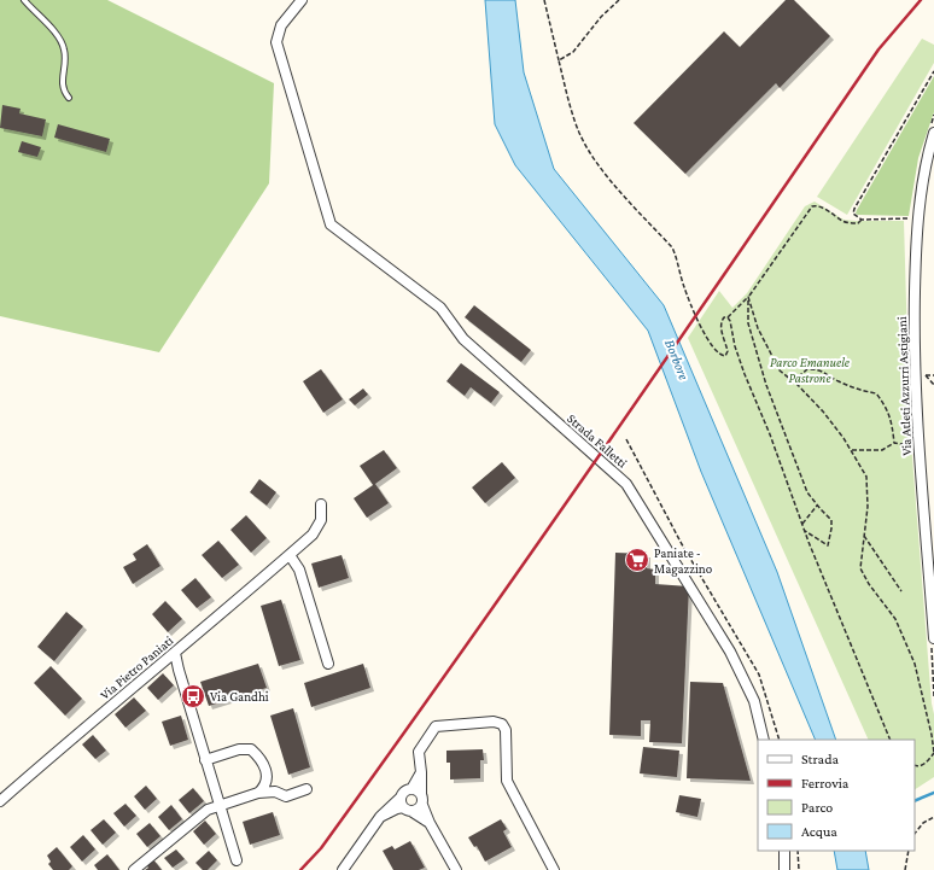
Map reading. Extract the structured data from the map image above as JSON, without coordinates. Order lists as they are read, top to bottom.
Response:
{
  "streets": {
    "street": ["Via Atleti Azzurri Astigiani", "Strada Falletti", "Via Pietro Paniati"]
  },
  "water": ["Borbore"],
  "parks": ["Parco Emanuele Pastrone"],
  "places": {
    "supermarket": ["Paniate - Magazzino"],
    "bus stop": ["Via Gandhi"]
  },
  "legend": [
    "Strada",
    "Ferrovia",
    "Parco",
    "Acqua"
  ]
}
